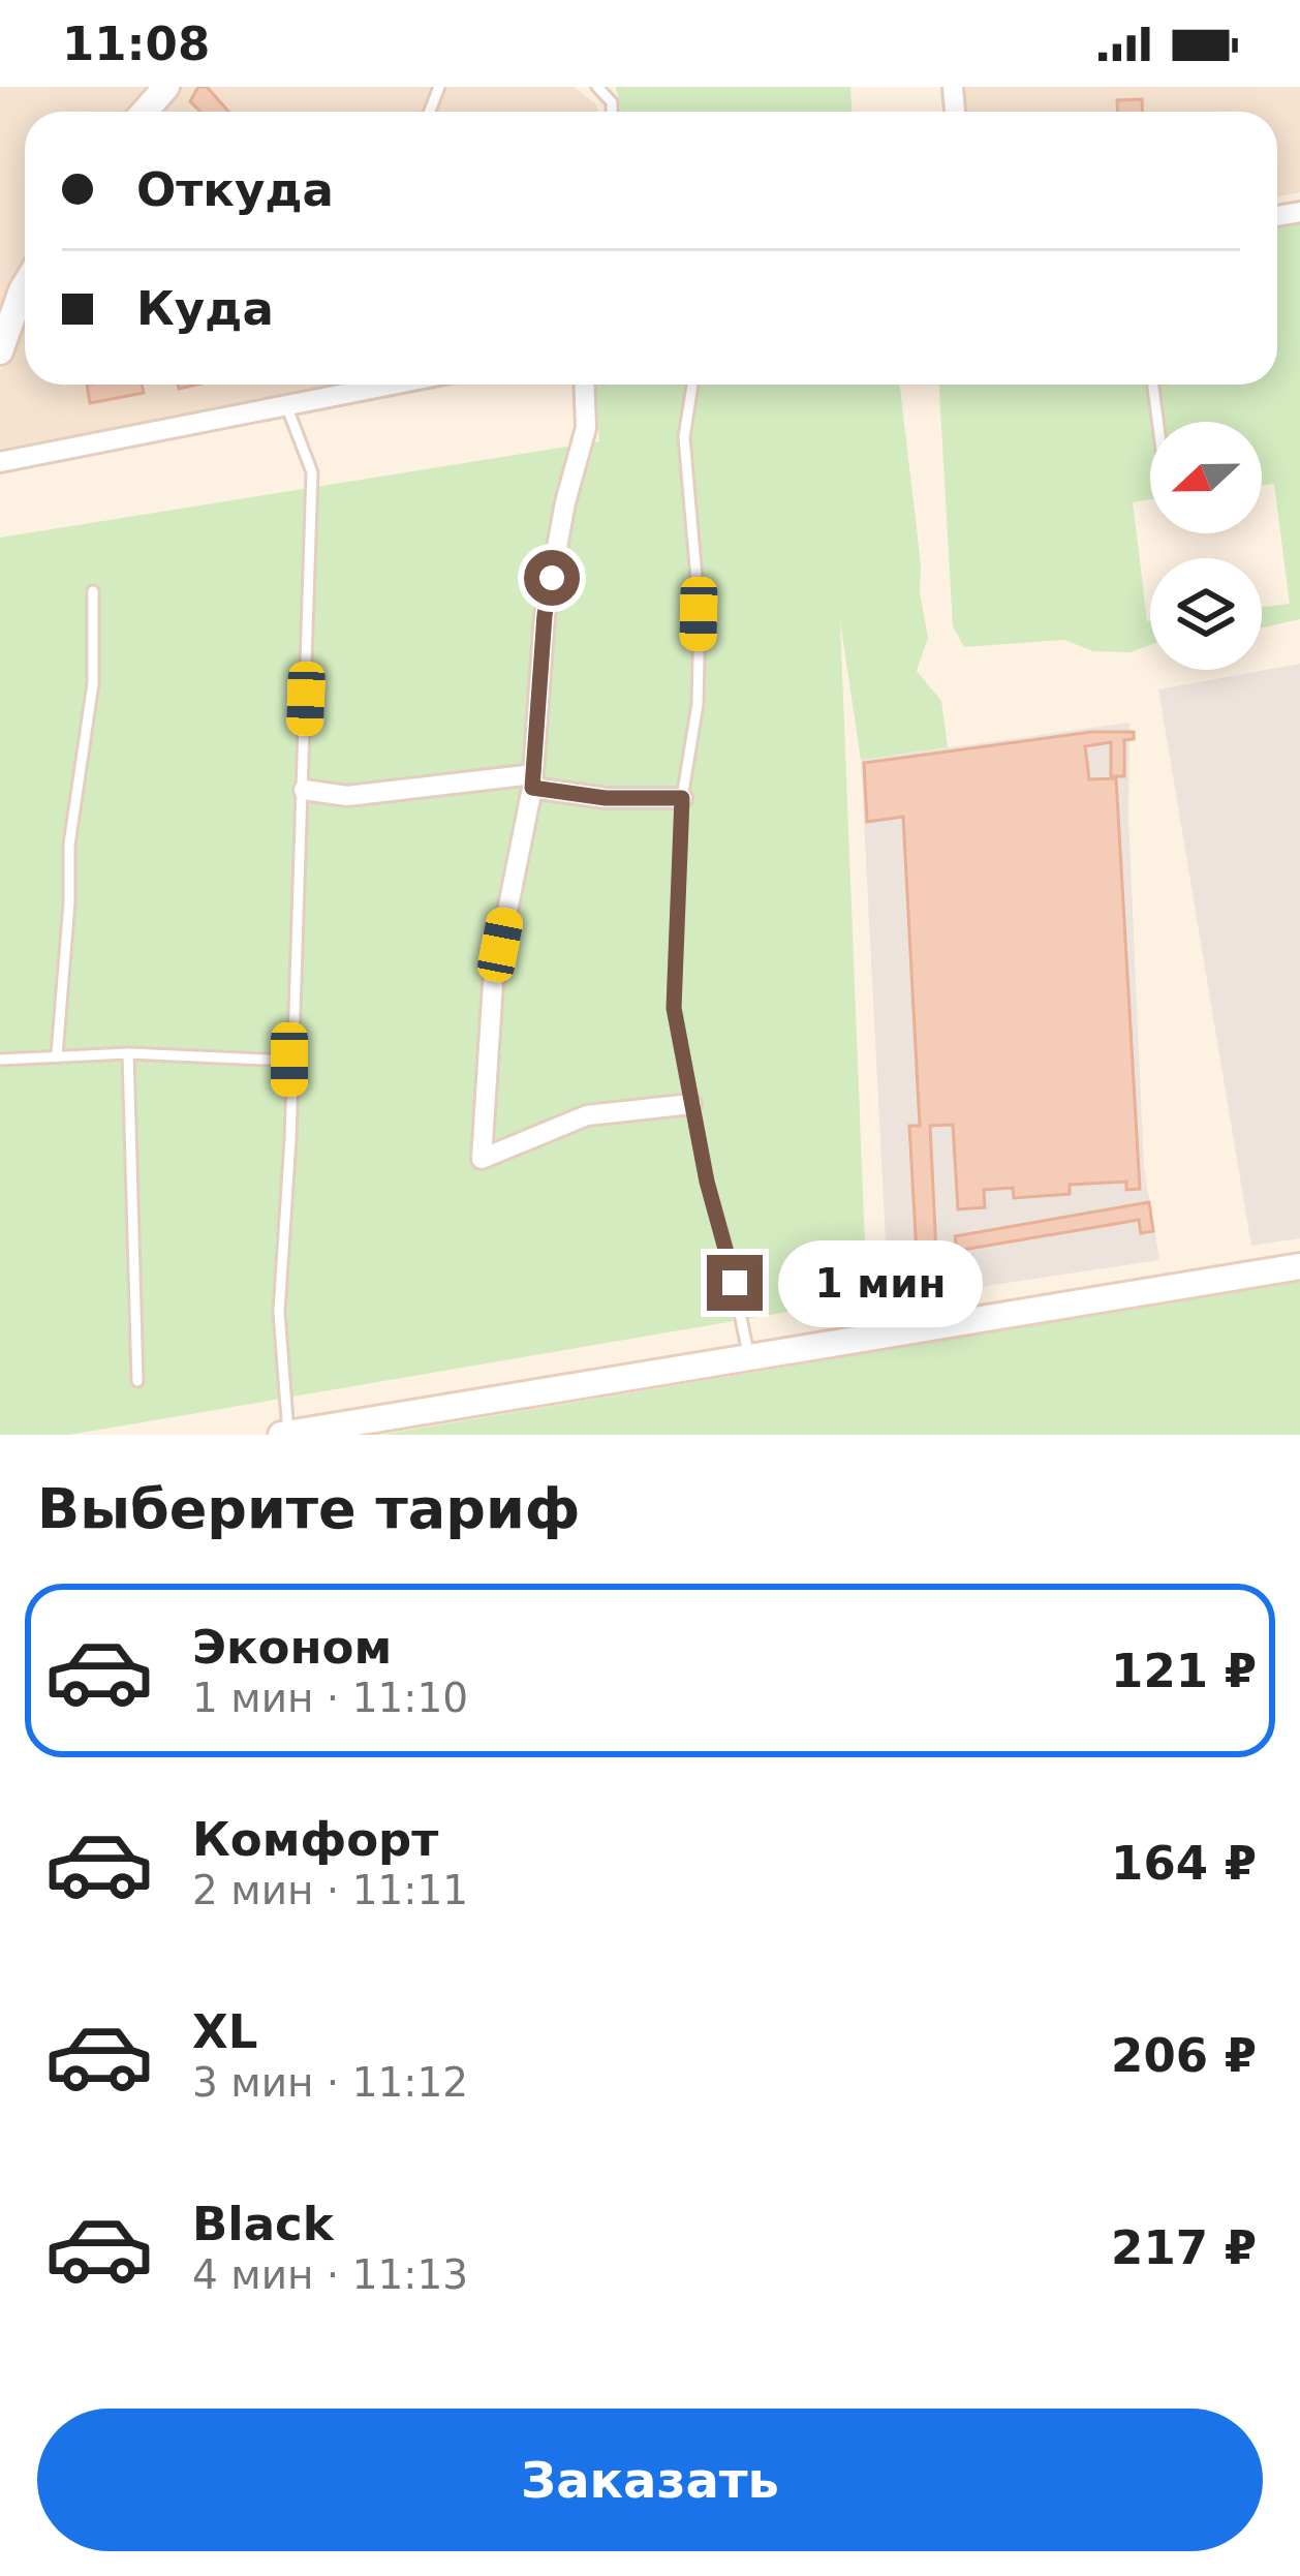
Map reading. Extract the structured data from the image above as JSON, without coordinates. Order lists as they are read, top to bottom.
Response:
{
  "north": "left",
  "page": {
    "status": "11:08",
    "banner": ["Откуда", "Куда"],
    "bubble": "1 мин",
    "heading": "Выберите тариф",
    "list": [
      {
        "name": "Эконом",
        "note": "1 мин · 11:10",
        "value": "121 ₽"
      },
      {
        "name": "Комфорт",
        "note": "2 мин · 11:11",
        "value": "164 ₽"
      },
      {
        "name": "XL",
        "note": "3 мин · 11:12",
        "value": "206 ₽"
      },
      {
        "name": "Black",
        "note": "4 мин · 11:13",
        "value": "217 ₽"
      }
    ],
    "buttons": "Заказать"
  }
}
